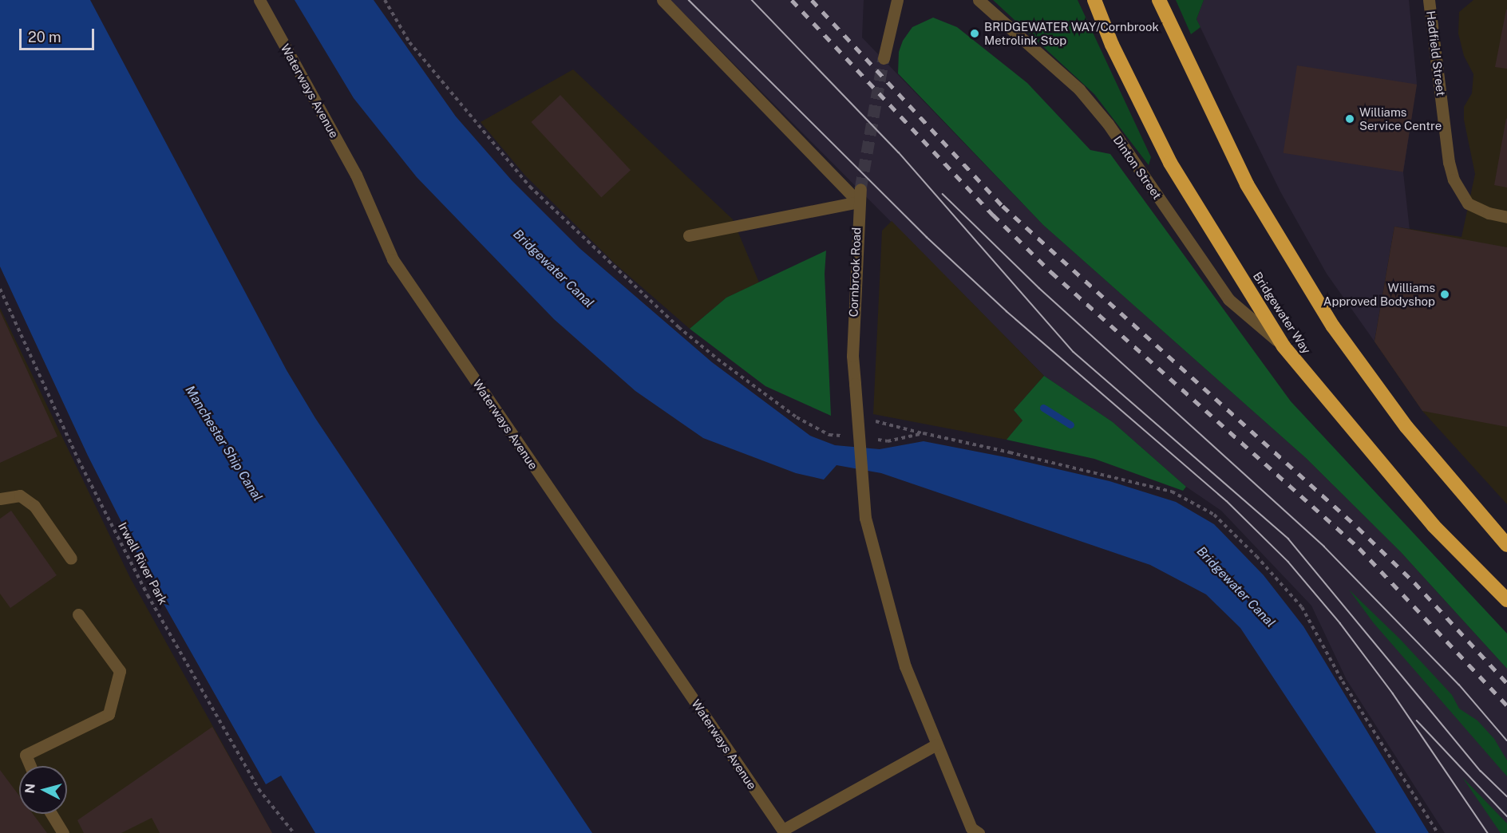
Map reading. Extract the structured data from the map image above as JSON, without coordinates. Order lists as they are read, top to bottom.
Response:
{
  "streets": {
    "highway": ["Bridgewater Way"],
    "street": [
      "Hadfield Street",
      "Waterways Avenue",
      "Dinton Street",
      "Cornbrook Road"
    ],
    "path": ["Irwell River Park"]
  },
  "crossings": [
    ["Waterways Avenue", "Cornbrook Road"],
    ["Dinton Street", "Bridgewater Way"]
  ],
  "water": ["Bridgewater Canal", "Manchester Ship Canal"],
  "places": ["BRIDGEWATER WAY/Cornbrook Metrolink Stop", "Williams Service Centre", "Williams Approved Bodyshop"],
  "scale_bar": "20 m",
  "north": "left"
}
